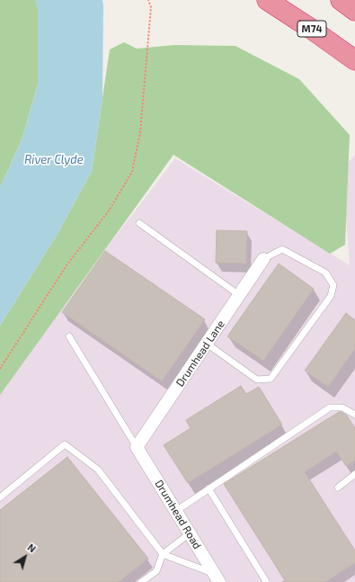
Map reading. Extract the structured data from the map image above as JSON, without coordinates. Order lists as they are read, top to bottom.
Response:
{
  "streets": {
    "highway": ["M74"],
    "street": ["Drumhead Lane", "Drumhead Road"]
  },
  "crossings": [
    ["Drumhead Lane", "Drumhead Road"]
  ],
  "water": ["River Clyde"],
  "north": "top right"
}
